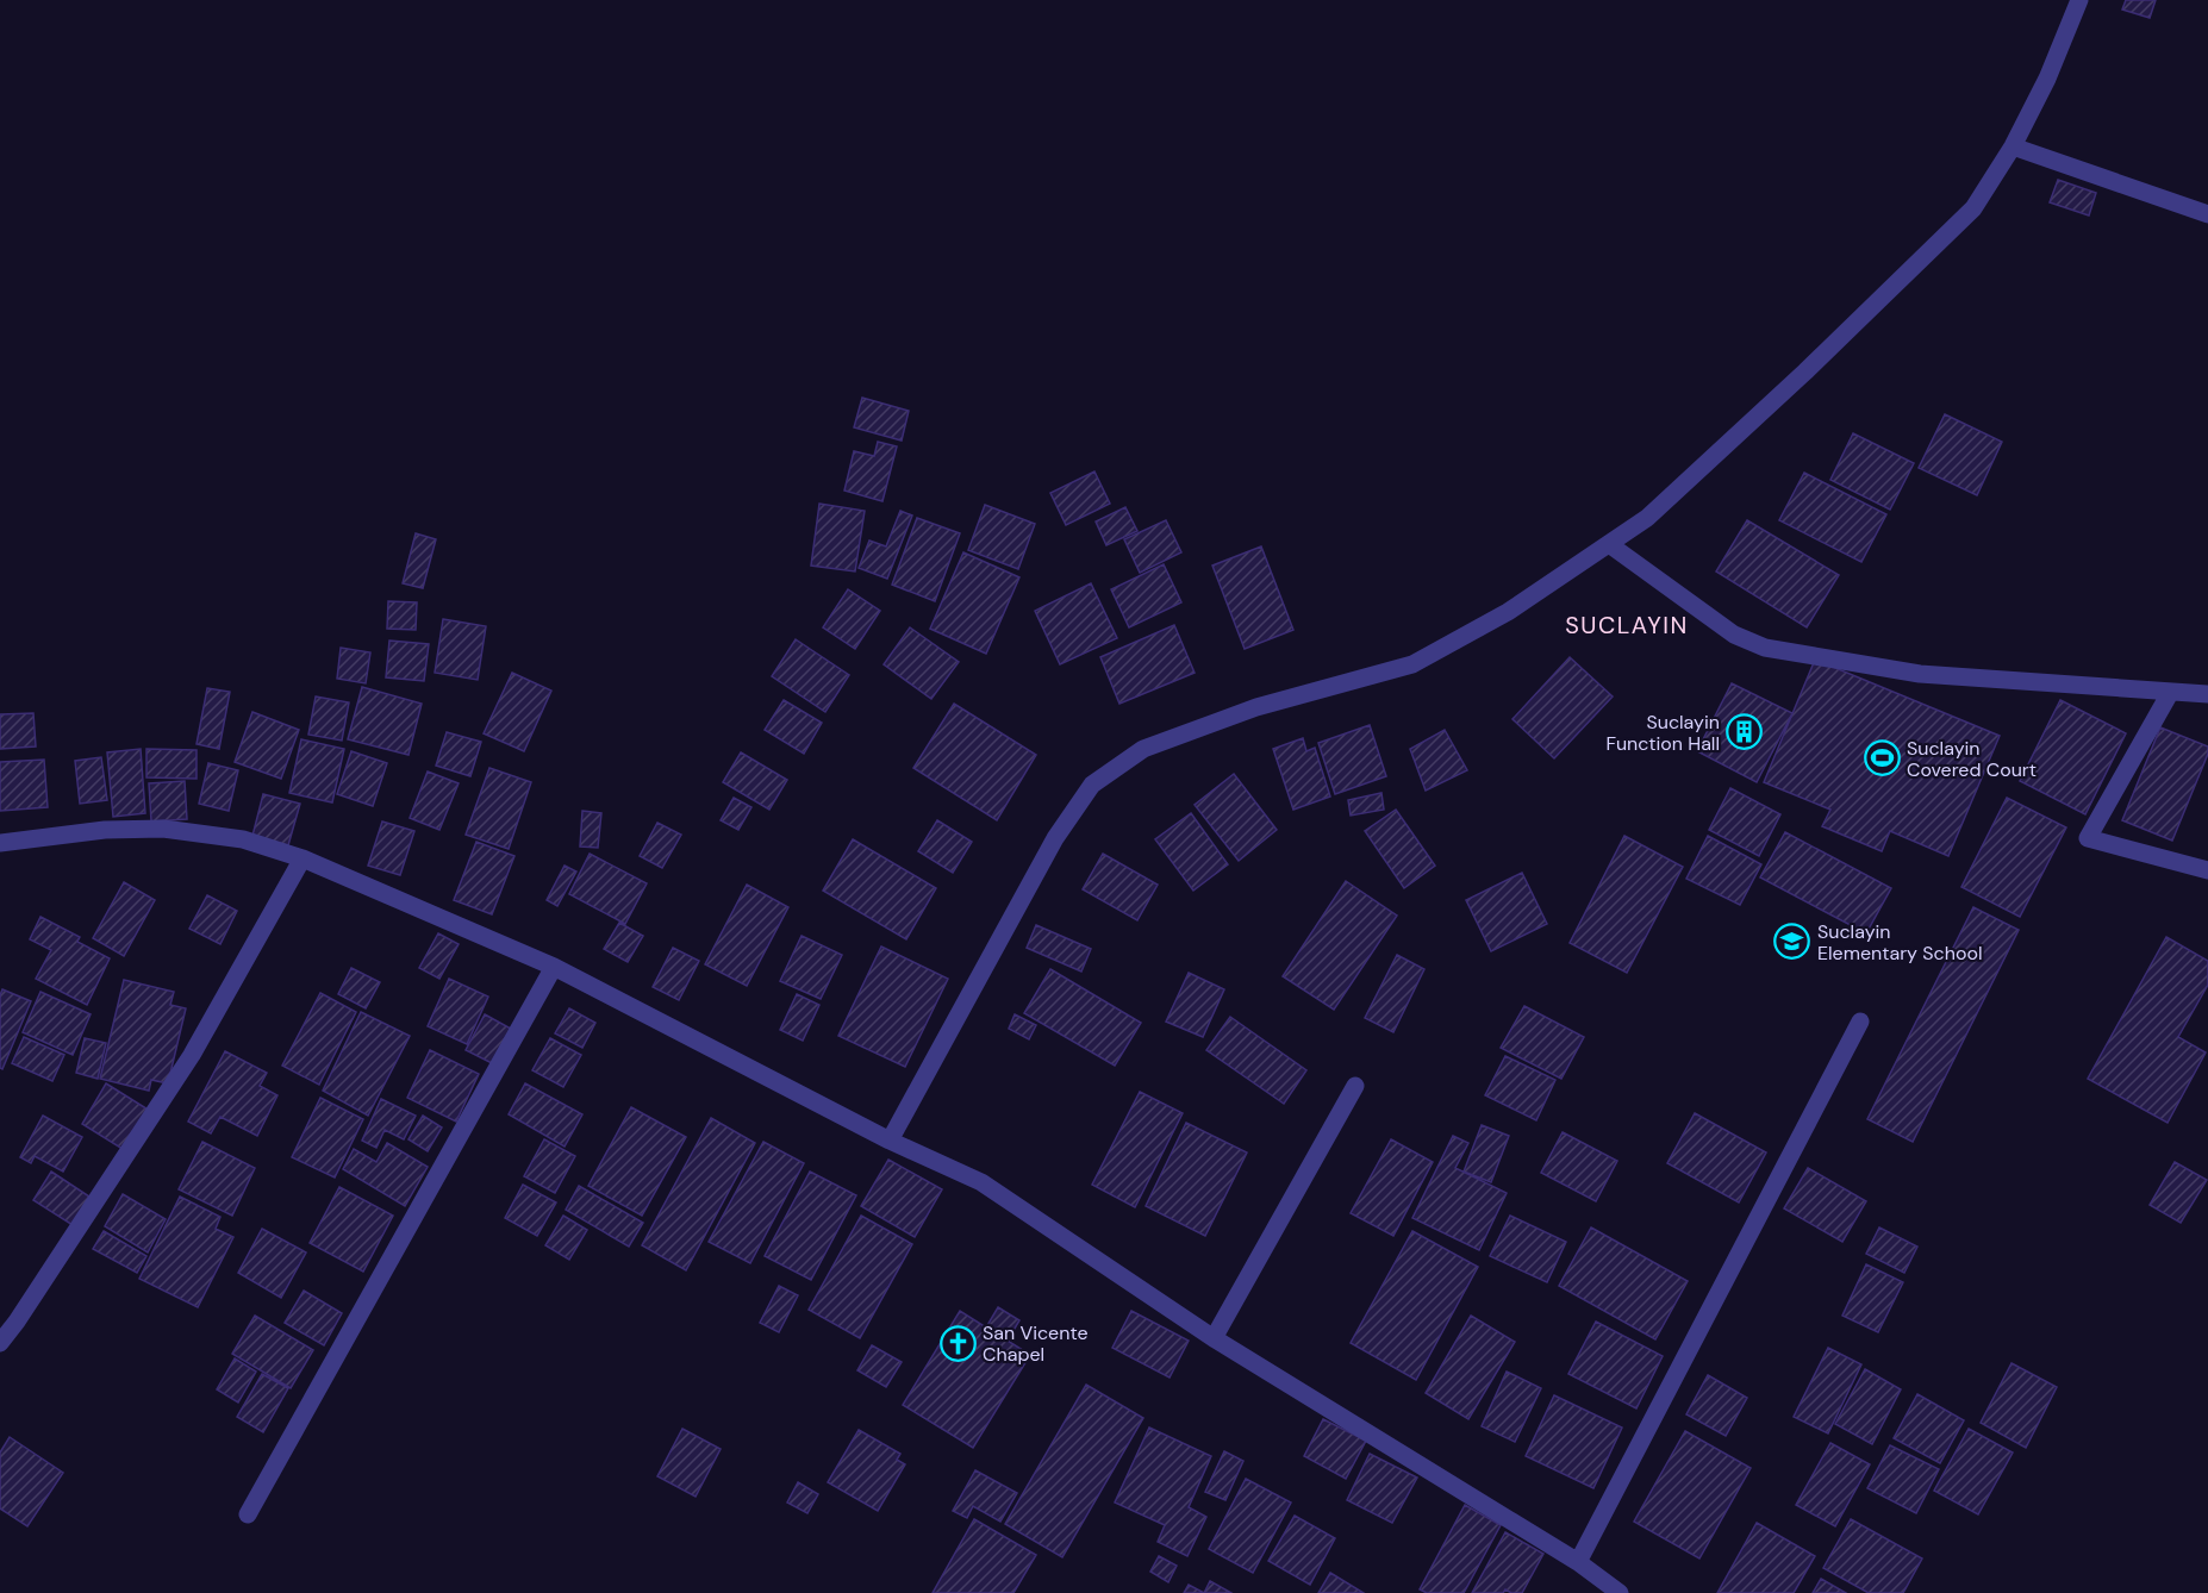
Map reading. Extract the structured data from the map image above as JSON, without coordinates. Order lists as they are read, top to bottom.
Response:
{
  "districts": ["SUCLAYIN"],
  "places": {
    "building": ["Suclayin Function Hall"],
    "sports": ["Suclayin Covered Court"],
    "school or university": ["Suclayin Elementary School"],
    "church": ["San Vicente Chapel"]
  }
}
